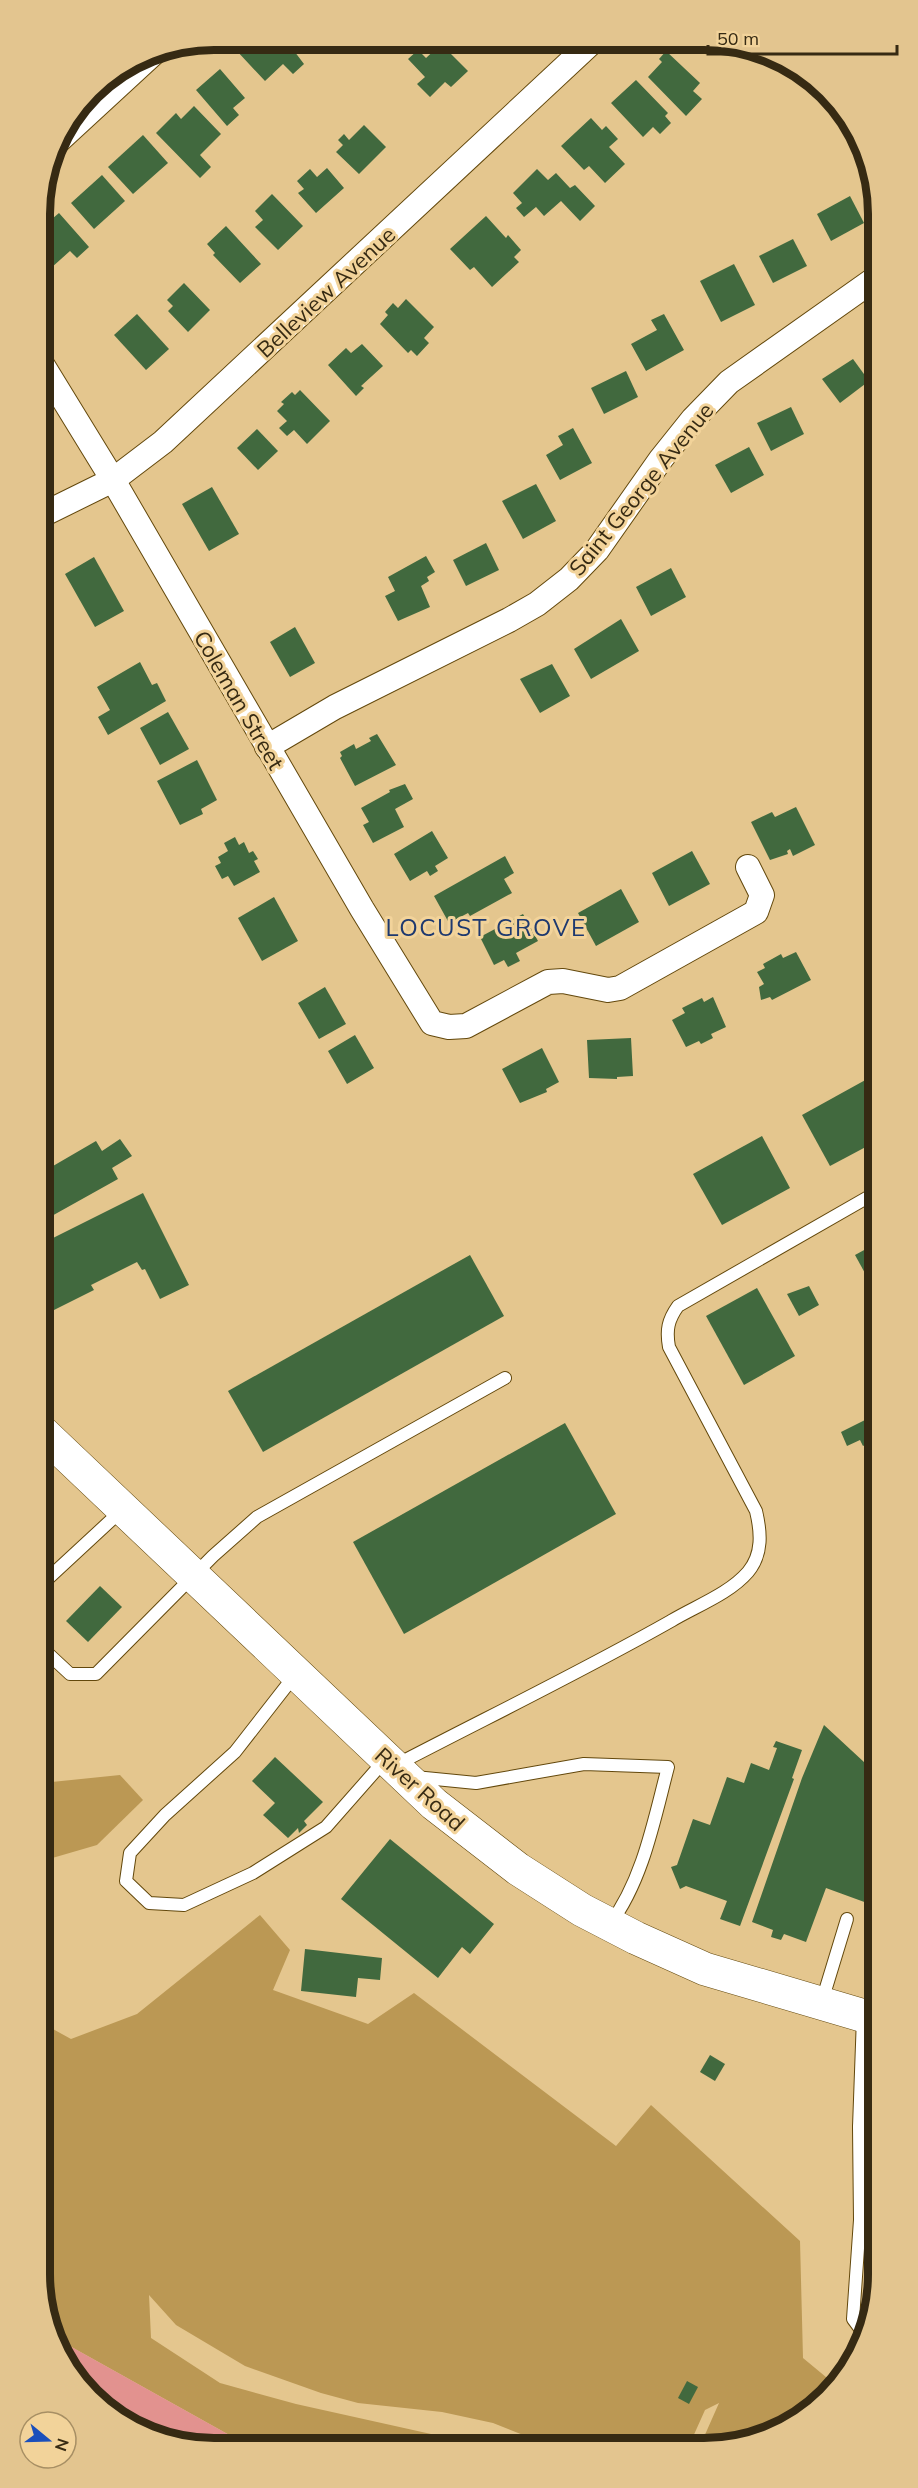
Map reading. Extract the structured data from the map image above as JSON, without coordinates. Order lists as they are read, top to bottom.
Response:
{
  "streets": {
    "street": [
      "Belleview Avenue",
      "Saint George Avenue",
      "Coleman Street",
      "River Road"
    ]
  },
  "crossings": [
    ["Belleview Avenue", "Coleman Street"],
    ["Saint George Avenue", "Coleman Street"]
  ],
  "districts": ["LOCUST GROVE"],
  "scale_bar": "50 m",
  "north": "right"
}
